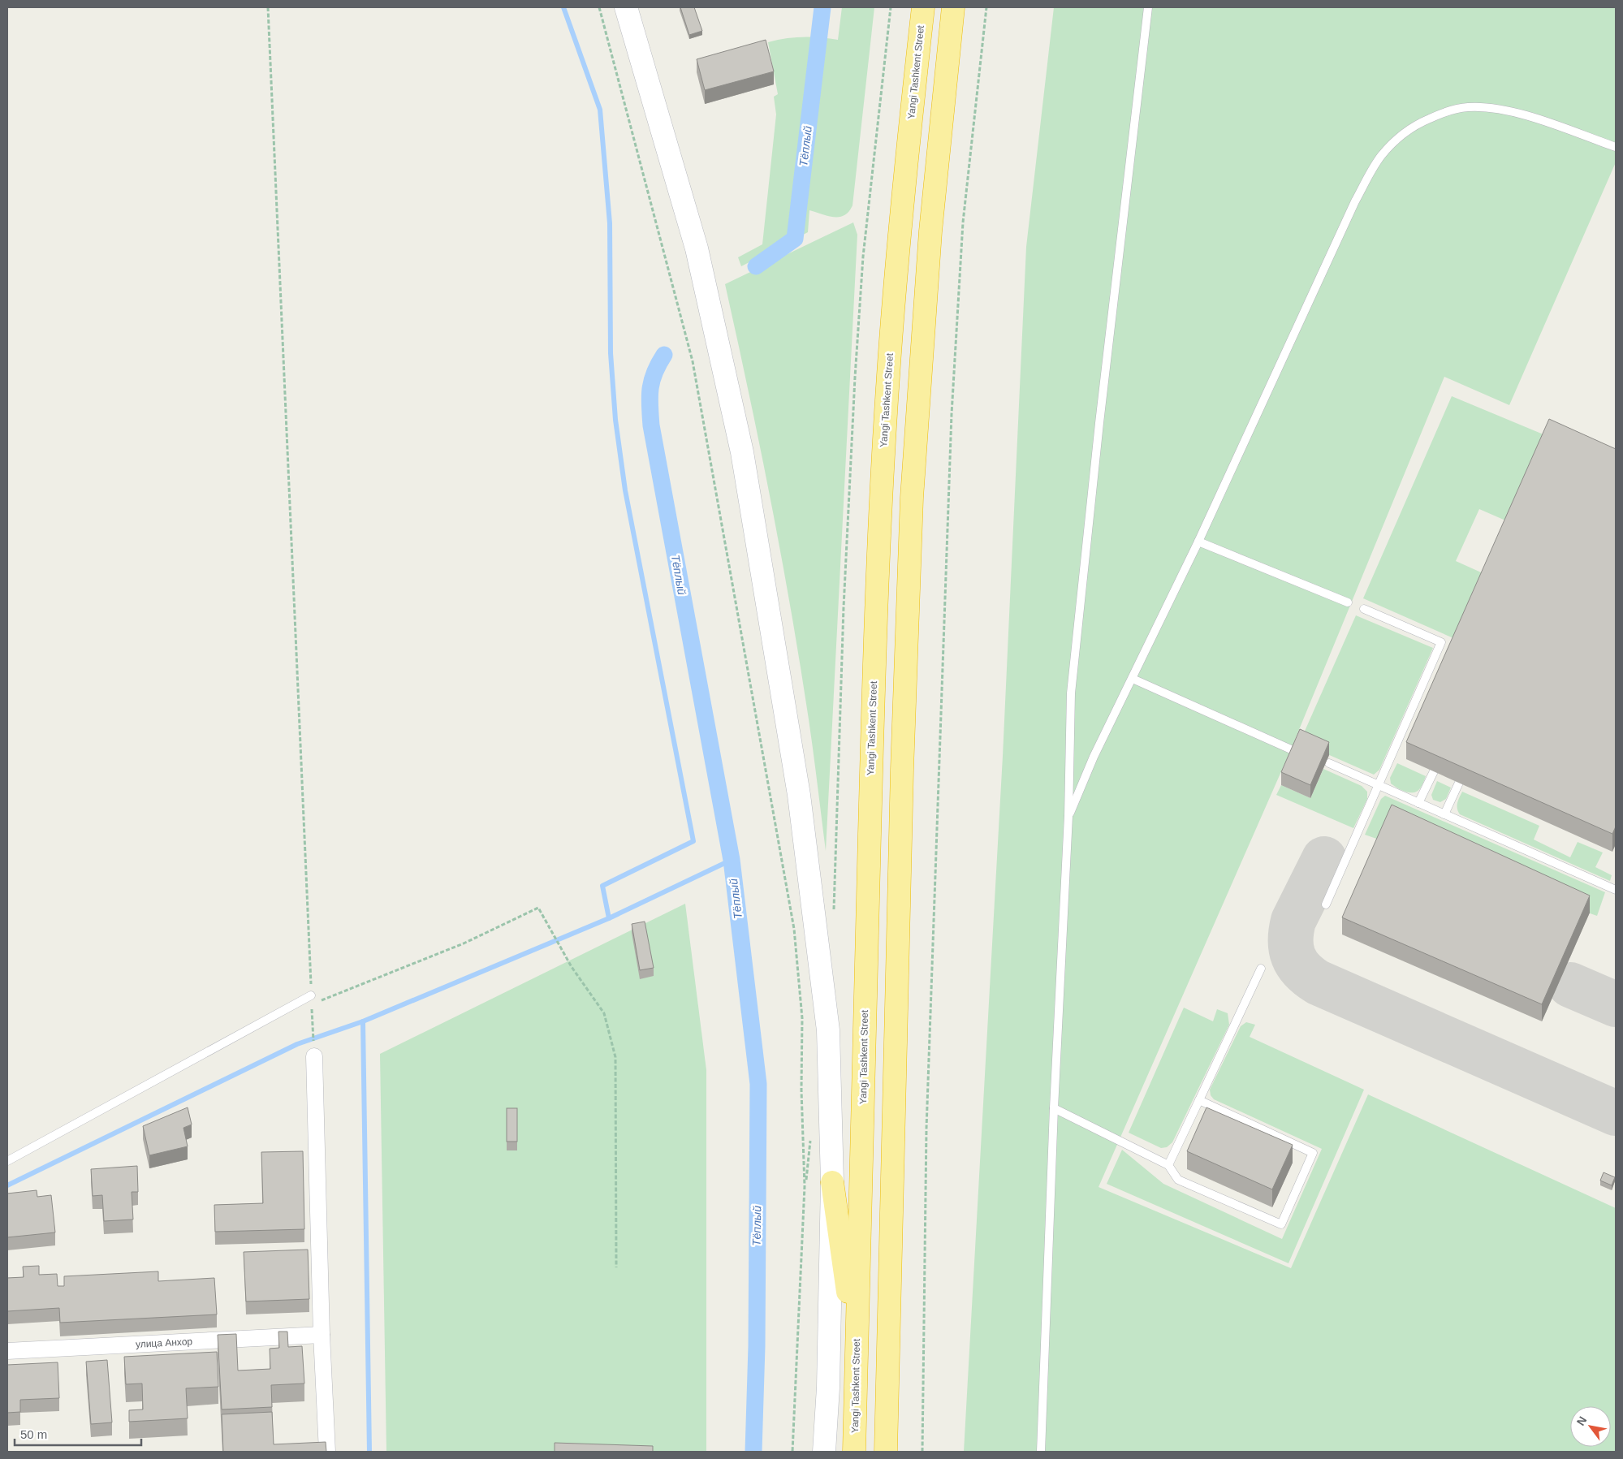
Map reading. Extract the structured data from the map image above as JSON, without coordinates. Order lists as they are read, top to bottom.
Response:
{
  "streets": {
    "highway": ["Yangi Tashkent Street"],
    "street": ["улица Анхор"]
  },
  "water": ["Тёплый"],
  "scale_bar": "50 m",
  "north": "top left"
}
